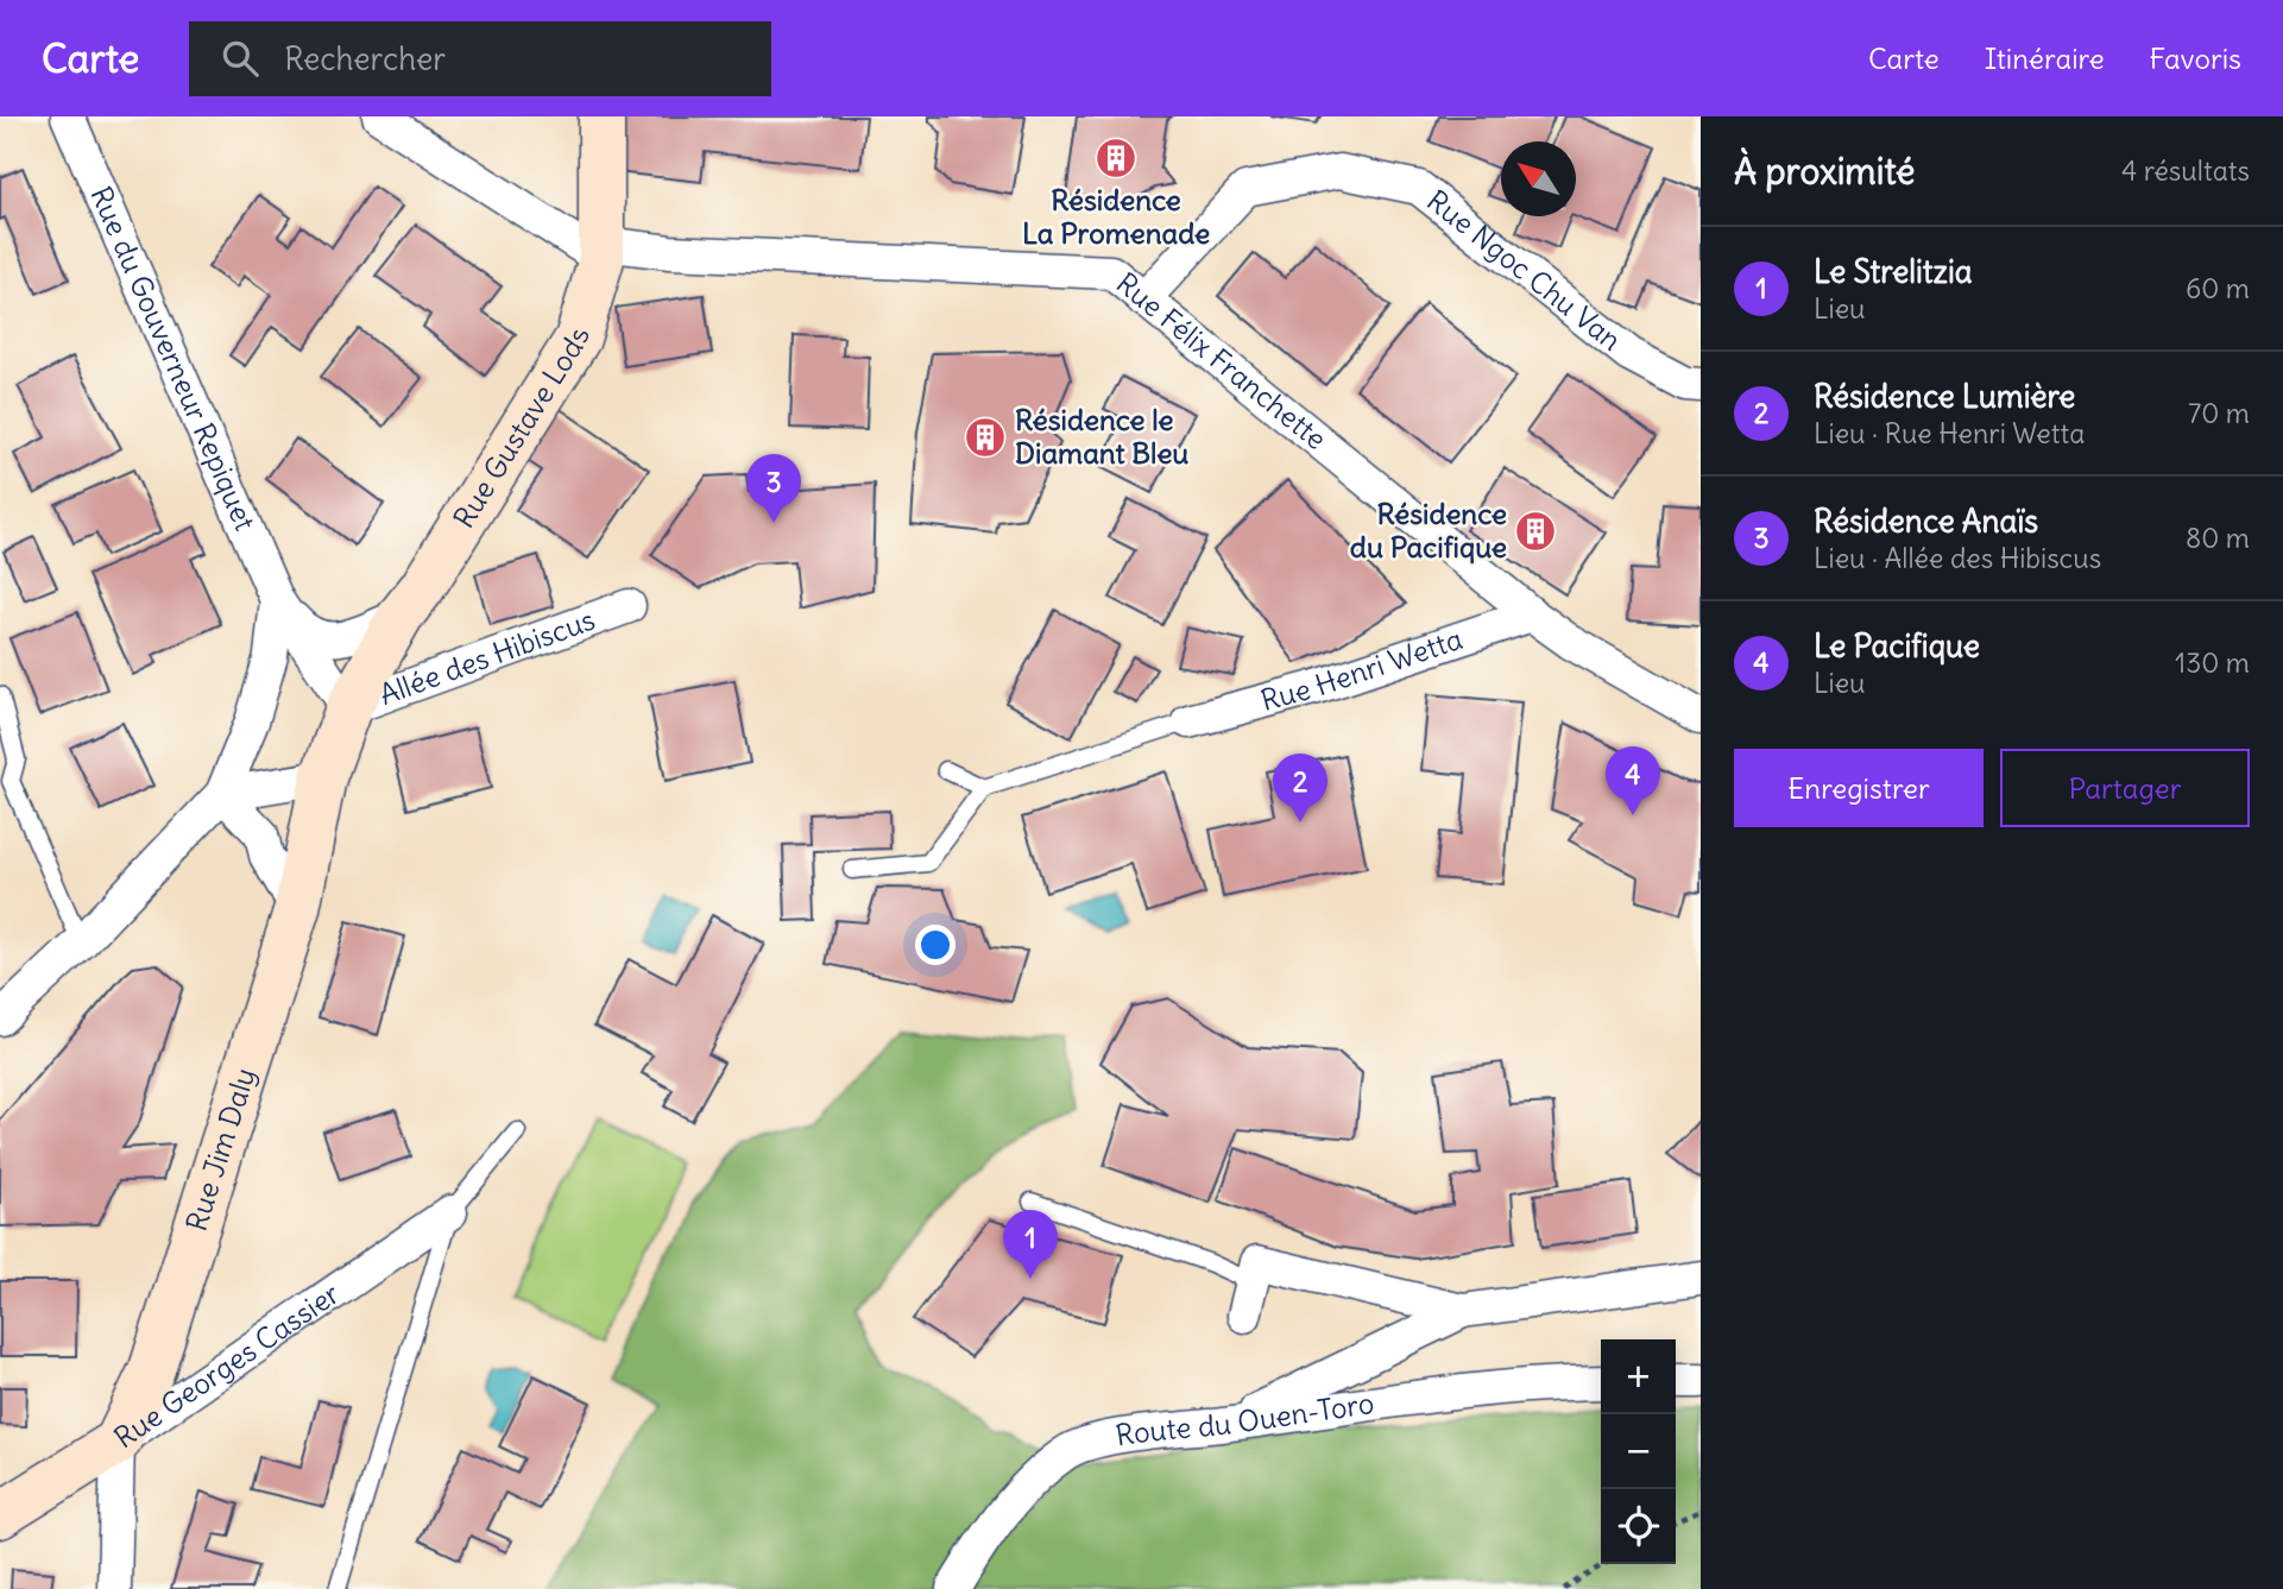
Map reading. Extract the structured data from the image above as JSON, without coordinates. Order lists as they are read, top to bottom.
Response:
{
  "streets": {
    "street": [
      "Rue Ngoc Chu Van",
      "Rue du Gouverneur Repiquet",
      "Rue Félix Franchette",
      "Rue Gustave Lods",
      "Allée des Hibiscus",
      "Rue Henri Wetta",
      "Rue Jim Daly",
      "Rue Georges Cassier",
      "Route du Ouen-Toro"
    ]
  },
  "crossings": [
    ["Rue Ngoc Chu Van", "Rue Félix Franchette"],
    ["Rue Félix Franchette", "Rue Gustave Lods"],
    ["Rue Félix Franchette", "Rue Henri Wetta"],
    ["Rue Gustave Lods", "Allée des Hibiscus"],
    ["Rue Gustave Lods", "Rue Jim Daly"],
    ["Allée des Hibiscus", "Rue Jim Daly"],
    ["Rue Jim Daly", "Rue Georges Cassier"]
  ],
  "places": {
    "building": ["Résidence La Promenade", "Résidence le Diamant Bleu", "Résidence du Pacifique"]
  },
  "north": "top left",
  "page": {
    "header": "Carte",
    "search": "Rechercher",
    "nav": ["Carte", "Itinéraire", "Favoris"],
    "heading": ["À proximité", "4 résultats"],
    "list": [
      {
        "mark": "1",
        "name": "Le Strelitzia",
        "note": "Lieu",
        "value": "60 m"
      },
      {
        "mark": "2",
        "name": "Résidence Lumière",
        "note": "Lieu · Rue Henri Wetta",
        "value": "70 m"
      },
      {
        "mark": "3",
        "name": "Résidence Anaïs",
        "note": "Lieu · Allée des Hibiscus",
        "value": "80 m"
      },
      {
        "mark": "4",
        "name": "Le Pacifique",
        "note": "Lieu",
        "value": "130 m"
      }
    ],
    "pins": [
      "3",
      "4",
      "2",
      "1"
    ],
    "buttons": ["Enregistrer", "Partager"],
    "map_buttons": ["+", "−"]
  }
}
